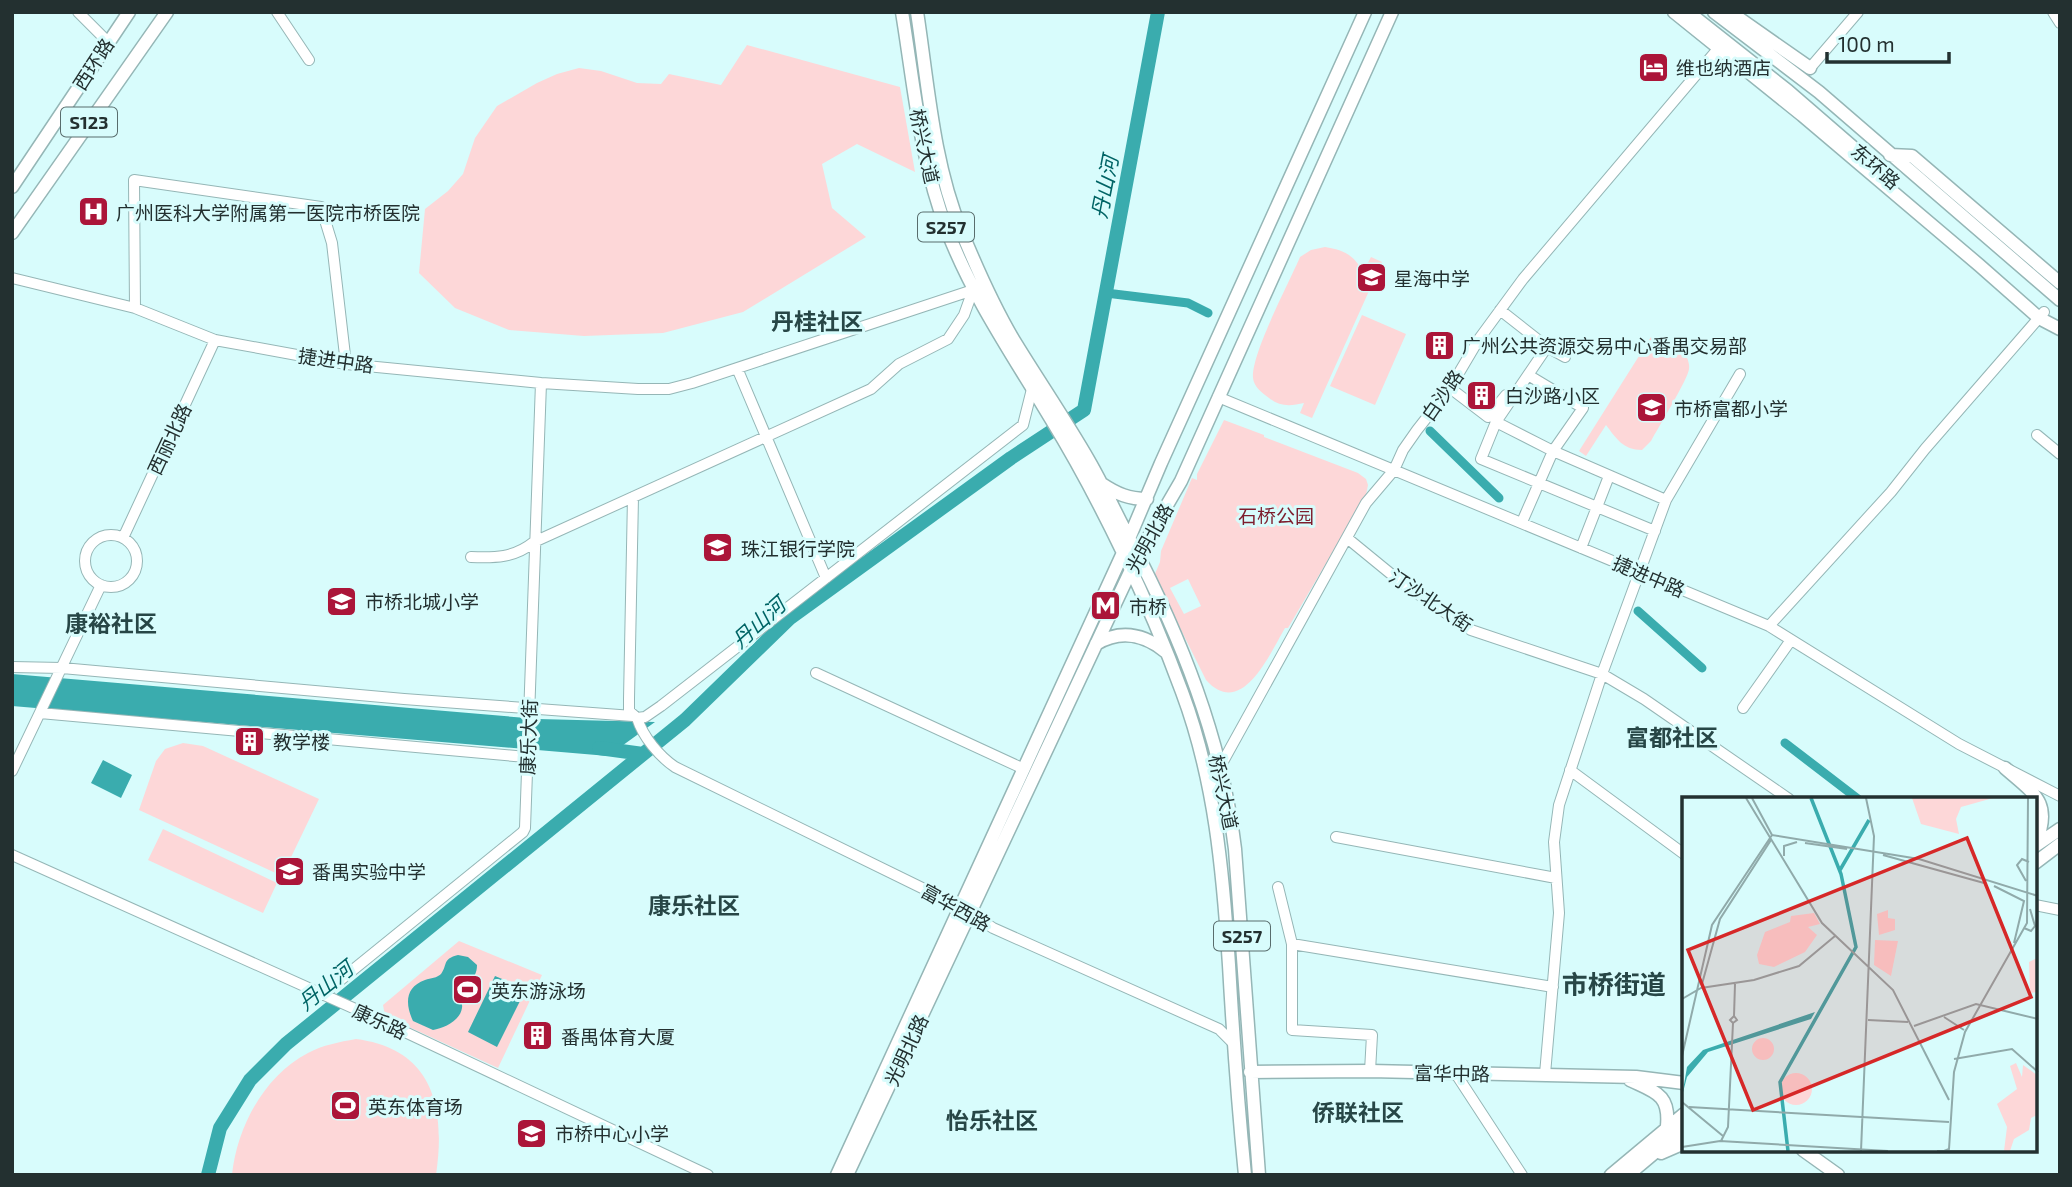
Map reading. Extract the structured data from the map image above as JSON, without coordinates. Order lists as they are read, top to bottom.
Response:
{
  "streets": {
    "main road": [
      "西环路",
      "S123",
      "桥兴大道",
      "东环路",
      "S257",
      "光明北路",
      "富华中路"
    ],
    "street": [
      "捷进中路",
      "白沙路",
      "西丽北路",
      "汀沙北大街",
      "康乐大街",
      "富华西路",
      "康乐路"
    ]
  },
  "crossings": [
    ["桥兴大道", "S257"],
    ["桥兴大道", "捷进中路"],
    ["桥兴大道", "白沙路"],
    ["桥兴大道", "光明北路"],
    ["桥兴大道", "富华西路"],
    ["桥兴大道", "富华中路"],
    ["东环路", "白沙路"],
    ["捷进中路", "白沙路"],
    ["捷进中路", "西丽北路"],
    ["捷进中路", "光明北路"],
    ["捷进中路", "康乐大街"],
    ["白沙路", "汀沙北大街"],
    ["光明北路", "富华西路"],
    ["康乐大街", "康乐路"]
  ],
  "districts": [
    "丹桂社区",
    "康裕社区",
    "富都社区",
    "康乐社区",
    "市桥街道",
    "侨联社区",
    "怡乐社区"
  ],
  "water": ["丹山河"],
  "parks": ["石桥公园"],
  "places": {
    "hotel": ["维也纳酒店"],
    "hospital": ["广州医科大学附属第一医院市桥医院"],
    "school or university": [
      "星海中学",
      "市桥富都小学",
      "珠江银行学院",
      "市桥北城小学",
      "番禺实验中学",
      "市桥中心小学"
    ],
    "building": [
      "广州公共资源交易中心番禺交易部",
      "白沙路小区",
      "教学楼",
      "番禺体育大厦"
    ],
    "metro station": ["市桥"],
    "sports": ["英东游泳场", "英东体育场"]
  },
  "scale_bar": "100 m"
}
